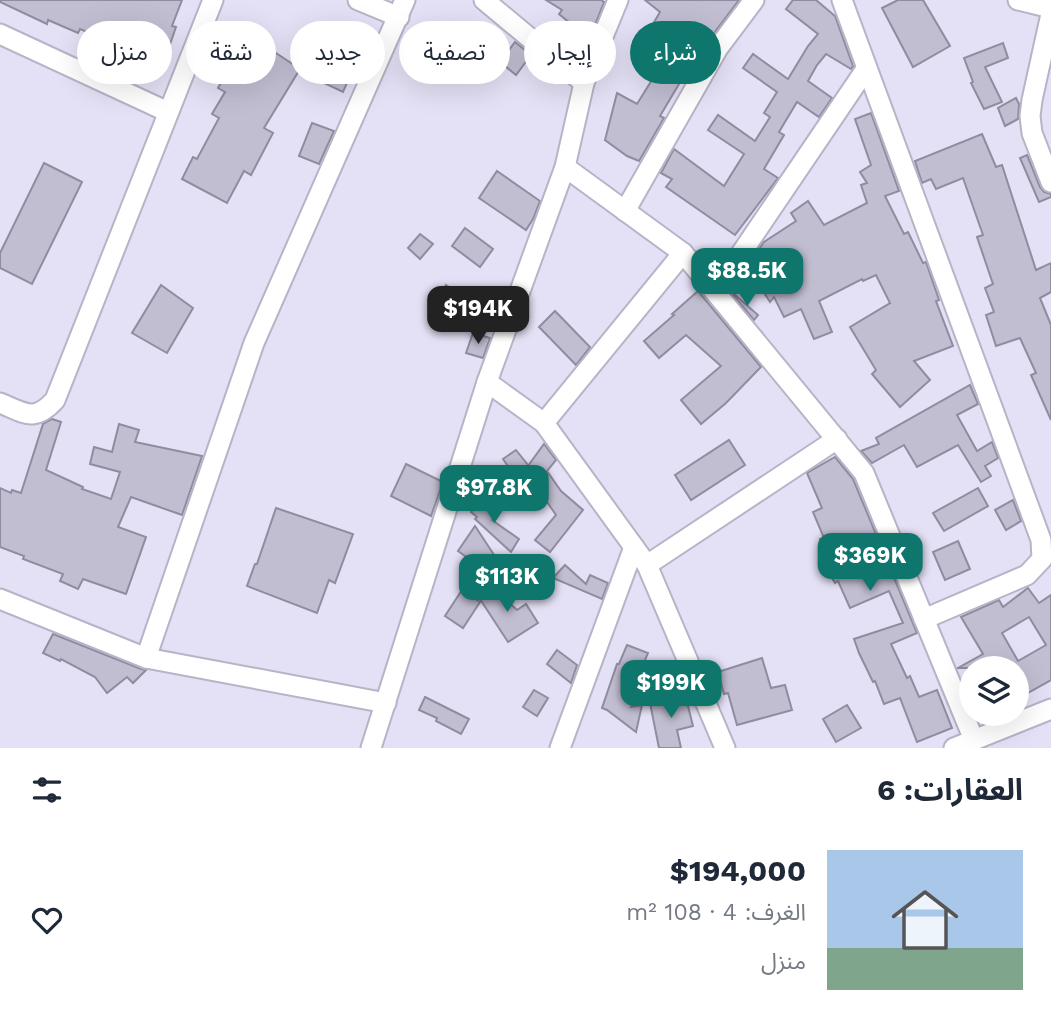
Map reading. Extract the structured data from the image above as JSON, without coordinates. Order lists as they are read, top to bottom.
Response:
{
  "page": {
    "chip": [
      "شراء",
      "إيجار",
      "تصفية",
      "جديد",
      "شقة",
      "منزل"
    ],
    "price": [
      "$88.5K",
      "$194K",
      "$97.8K",
      "$369K",
      "$113K",
      "$199K"
    ],
    "heading": "العقارات: 6",
    "list": [
      {
        "name": "$194,000",
        "note": "الغرف: 4 · 108 m² · منزل"
      }
    ]
  }
}
